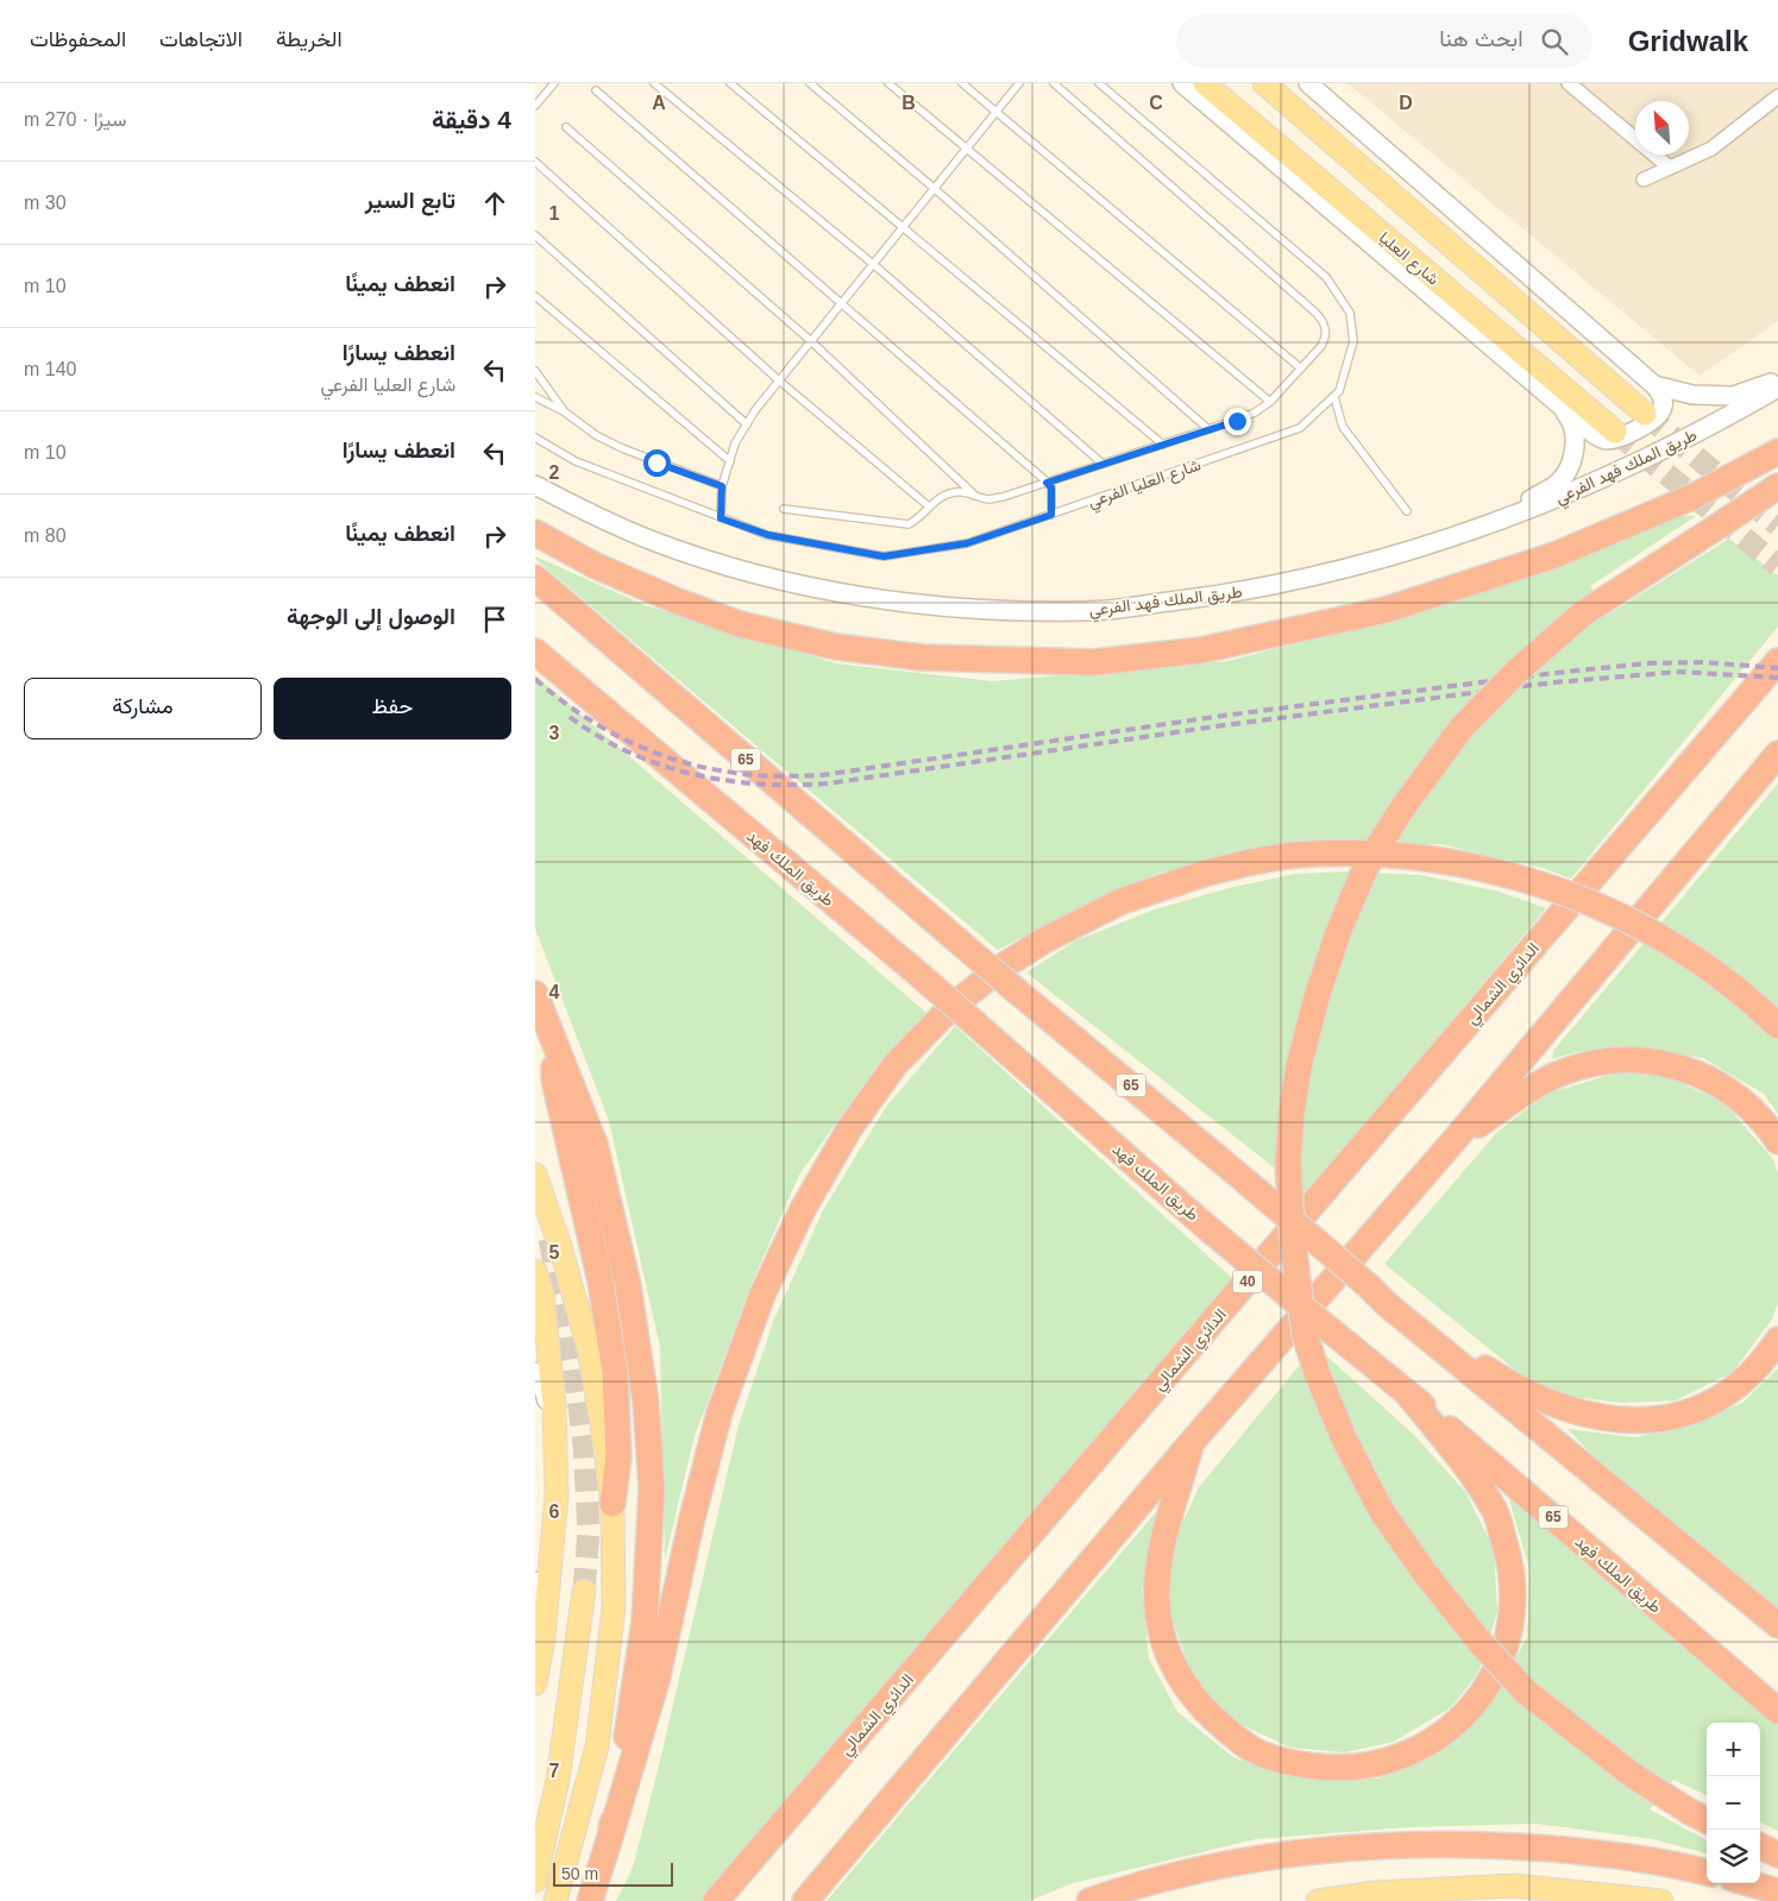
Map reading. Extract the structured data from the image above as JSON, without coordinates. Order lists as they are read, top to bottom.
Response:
{
  "streets": {
    "highway": [
      "65",
      "طريق الملك فهد",
      "الدائري الشمالي",
      "40"
    ],
    "main road": ["شارع العليا"],
    "street": ["طريق الملك فهد الفرعي"],
    "lane": ["شارع العليا الفرعي"]
  },
  "scale_bar": "50 m",
  "north": "top left",
  "page": {
    "header": "Gridwalk",
    "search": "ابحث هنا",
    "nav": ["الخريطة", "الاتجاهات", "المحفوظات"],
    "heading": ["4 دقيقة", "سيرًا · 270 m"],
    "list": [
      ["تابع السير", "30 m"],
      ["انعطف يمينًا", "10 m"],
      ["انعطف يسارًا", "شارع العليا الفرعي", "140 m"],
      ["انعطف يسارًا", "10 m"],
      ["انعطف يمينًا", "80 m"],
      "الوصول إلى الوجهة"
    ],
    "buttons": ["حفظ", "مشاركة"],
    "map_buttons": ["+", "−"],
    "scale": "50 m"
  },
  "grid": {
    "columns": [
      "A",
      "B",
      "C",
      "D"
    ],
    "rows": [
      "1",
      "2",
      "3",
      "4",
      "5",
      "6",
      "7"
    ]
  }
}
